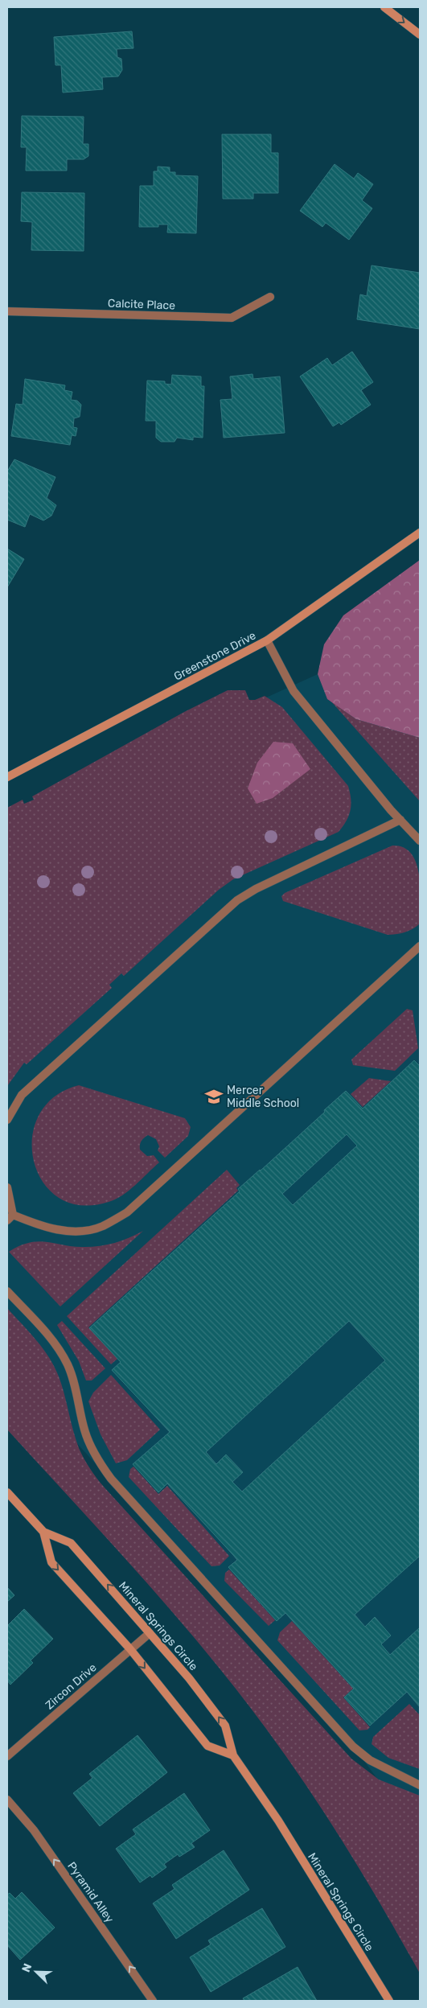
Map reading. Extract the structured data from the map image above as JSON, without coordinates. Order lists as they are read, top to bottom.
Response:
{
  "streets": {
    "street": [
      "Calcite Place",
      "Greenstone Drive",
      "Mineral Springs Circle",
      "Zircon Drive",
      "Pyramid Alley"
    ]
  },
  "crossings": [
    ["Mineral Springs Circle", "Zircon Drive"]
  ],
  "one_way": ["Pyramid Alley"],
  "places": {
    "school or university": ["Mercer Middle School"]
  },
  "north": "top left"
}
